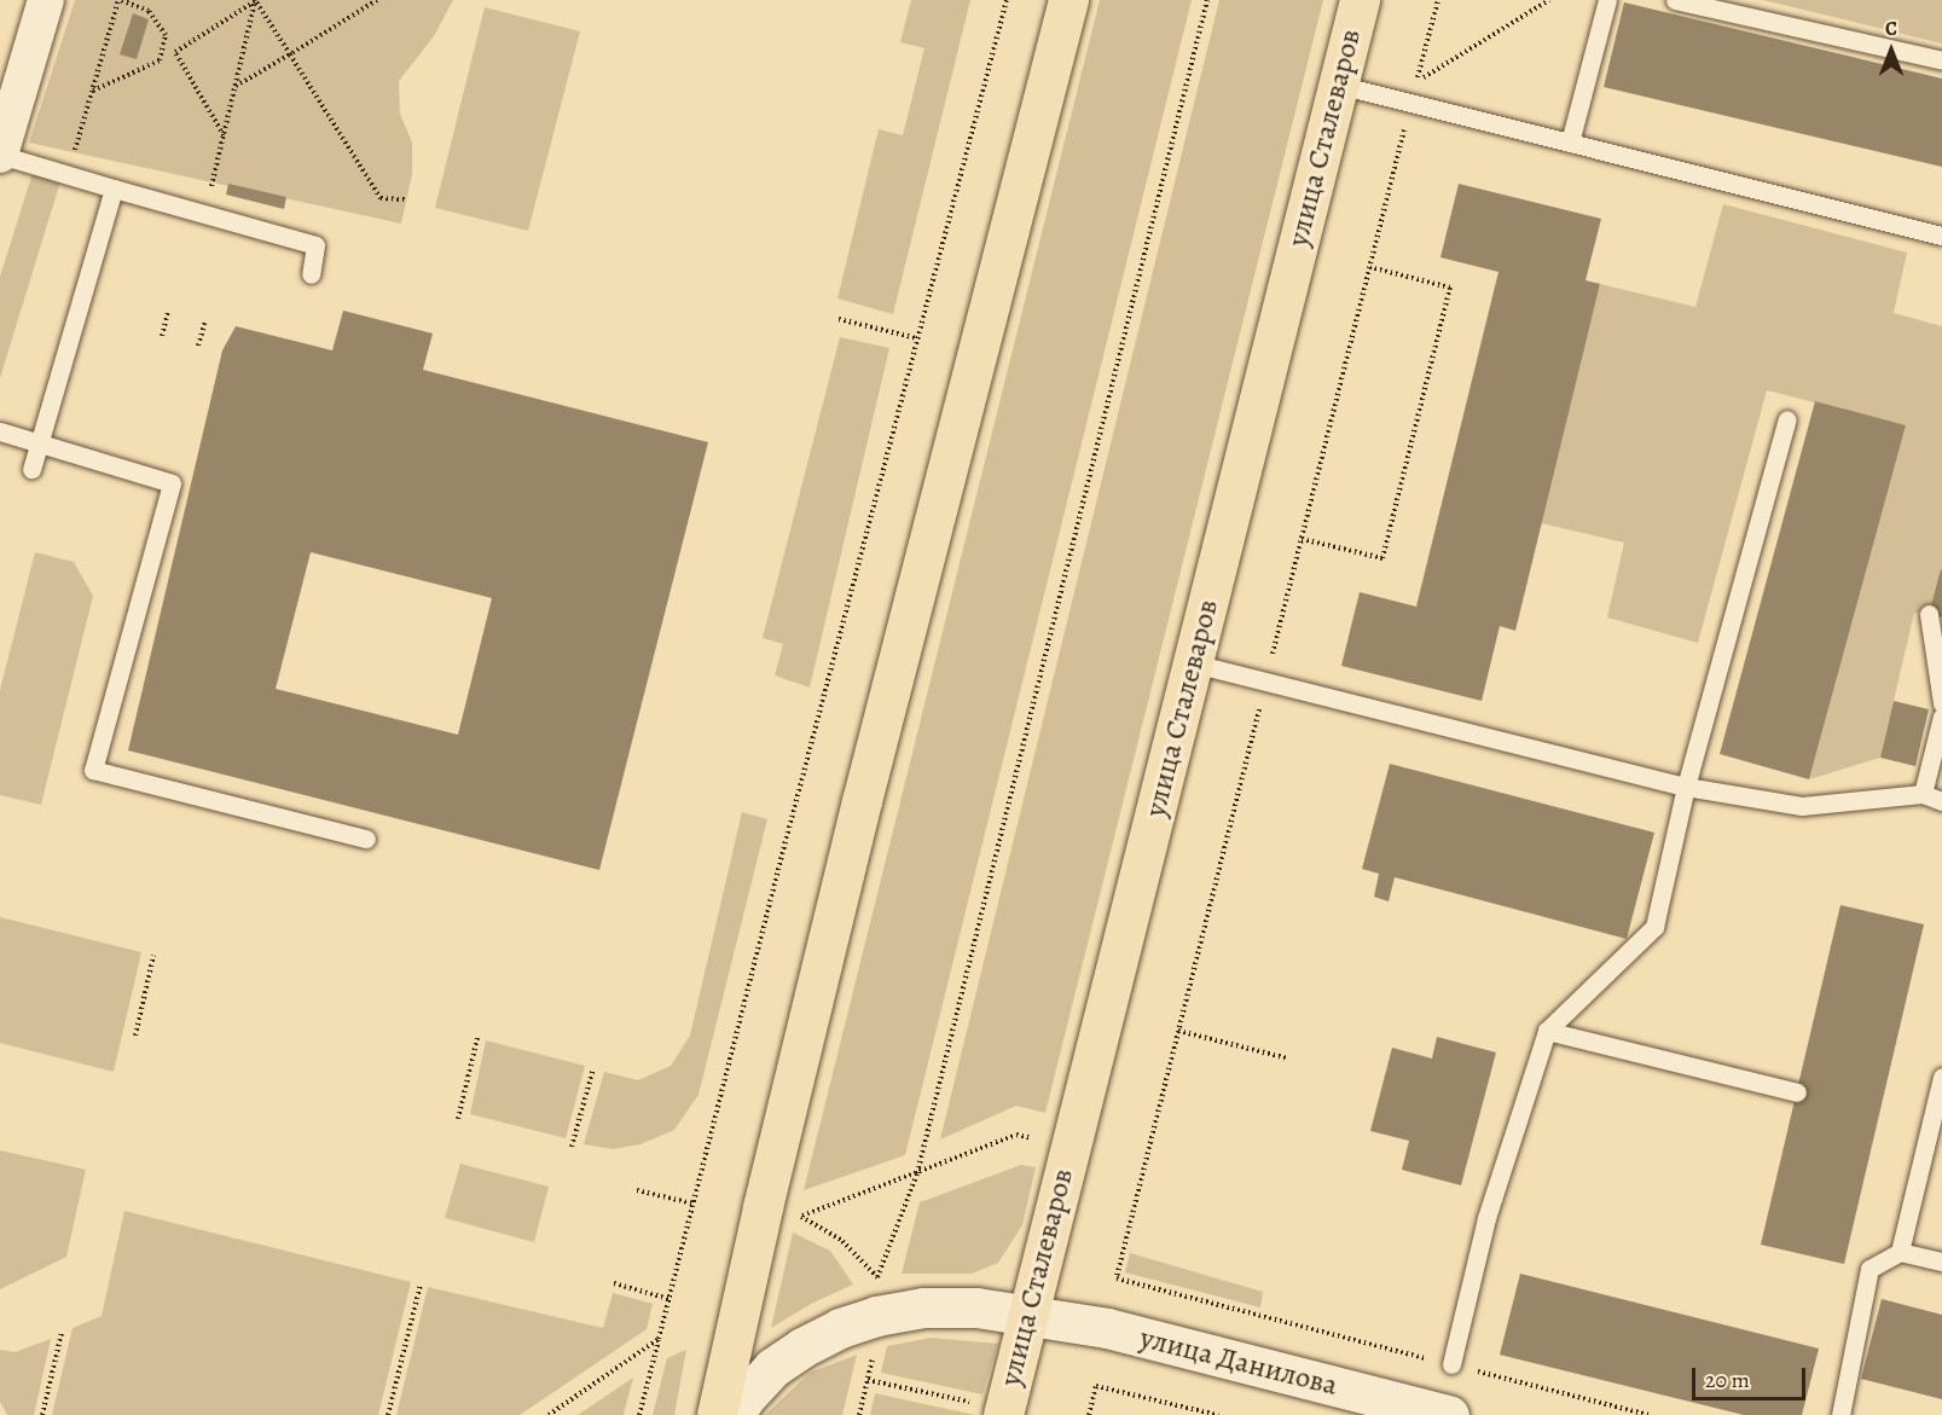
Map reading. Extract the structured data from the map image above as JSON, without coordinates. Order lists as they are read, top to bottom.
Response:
{
  "streets": {
    "main road": ["улица Сталеваров", "улица Данилова"]
  },
  "crossings": [
    ["улица Сталеваров", "улица Данилова"]
  ],
  "scale_bar": "20 m",
  "north": "top"
}
